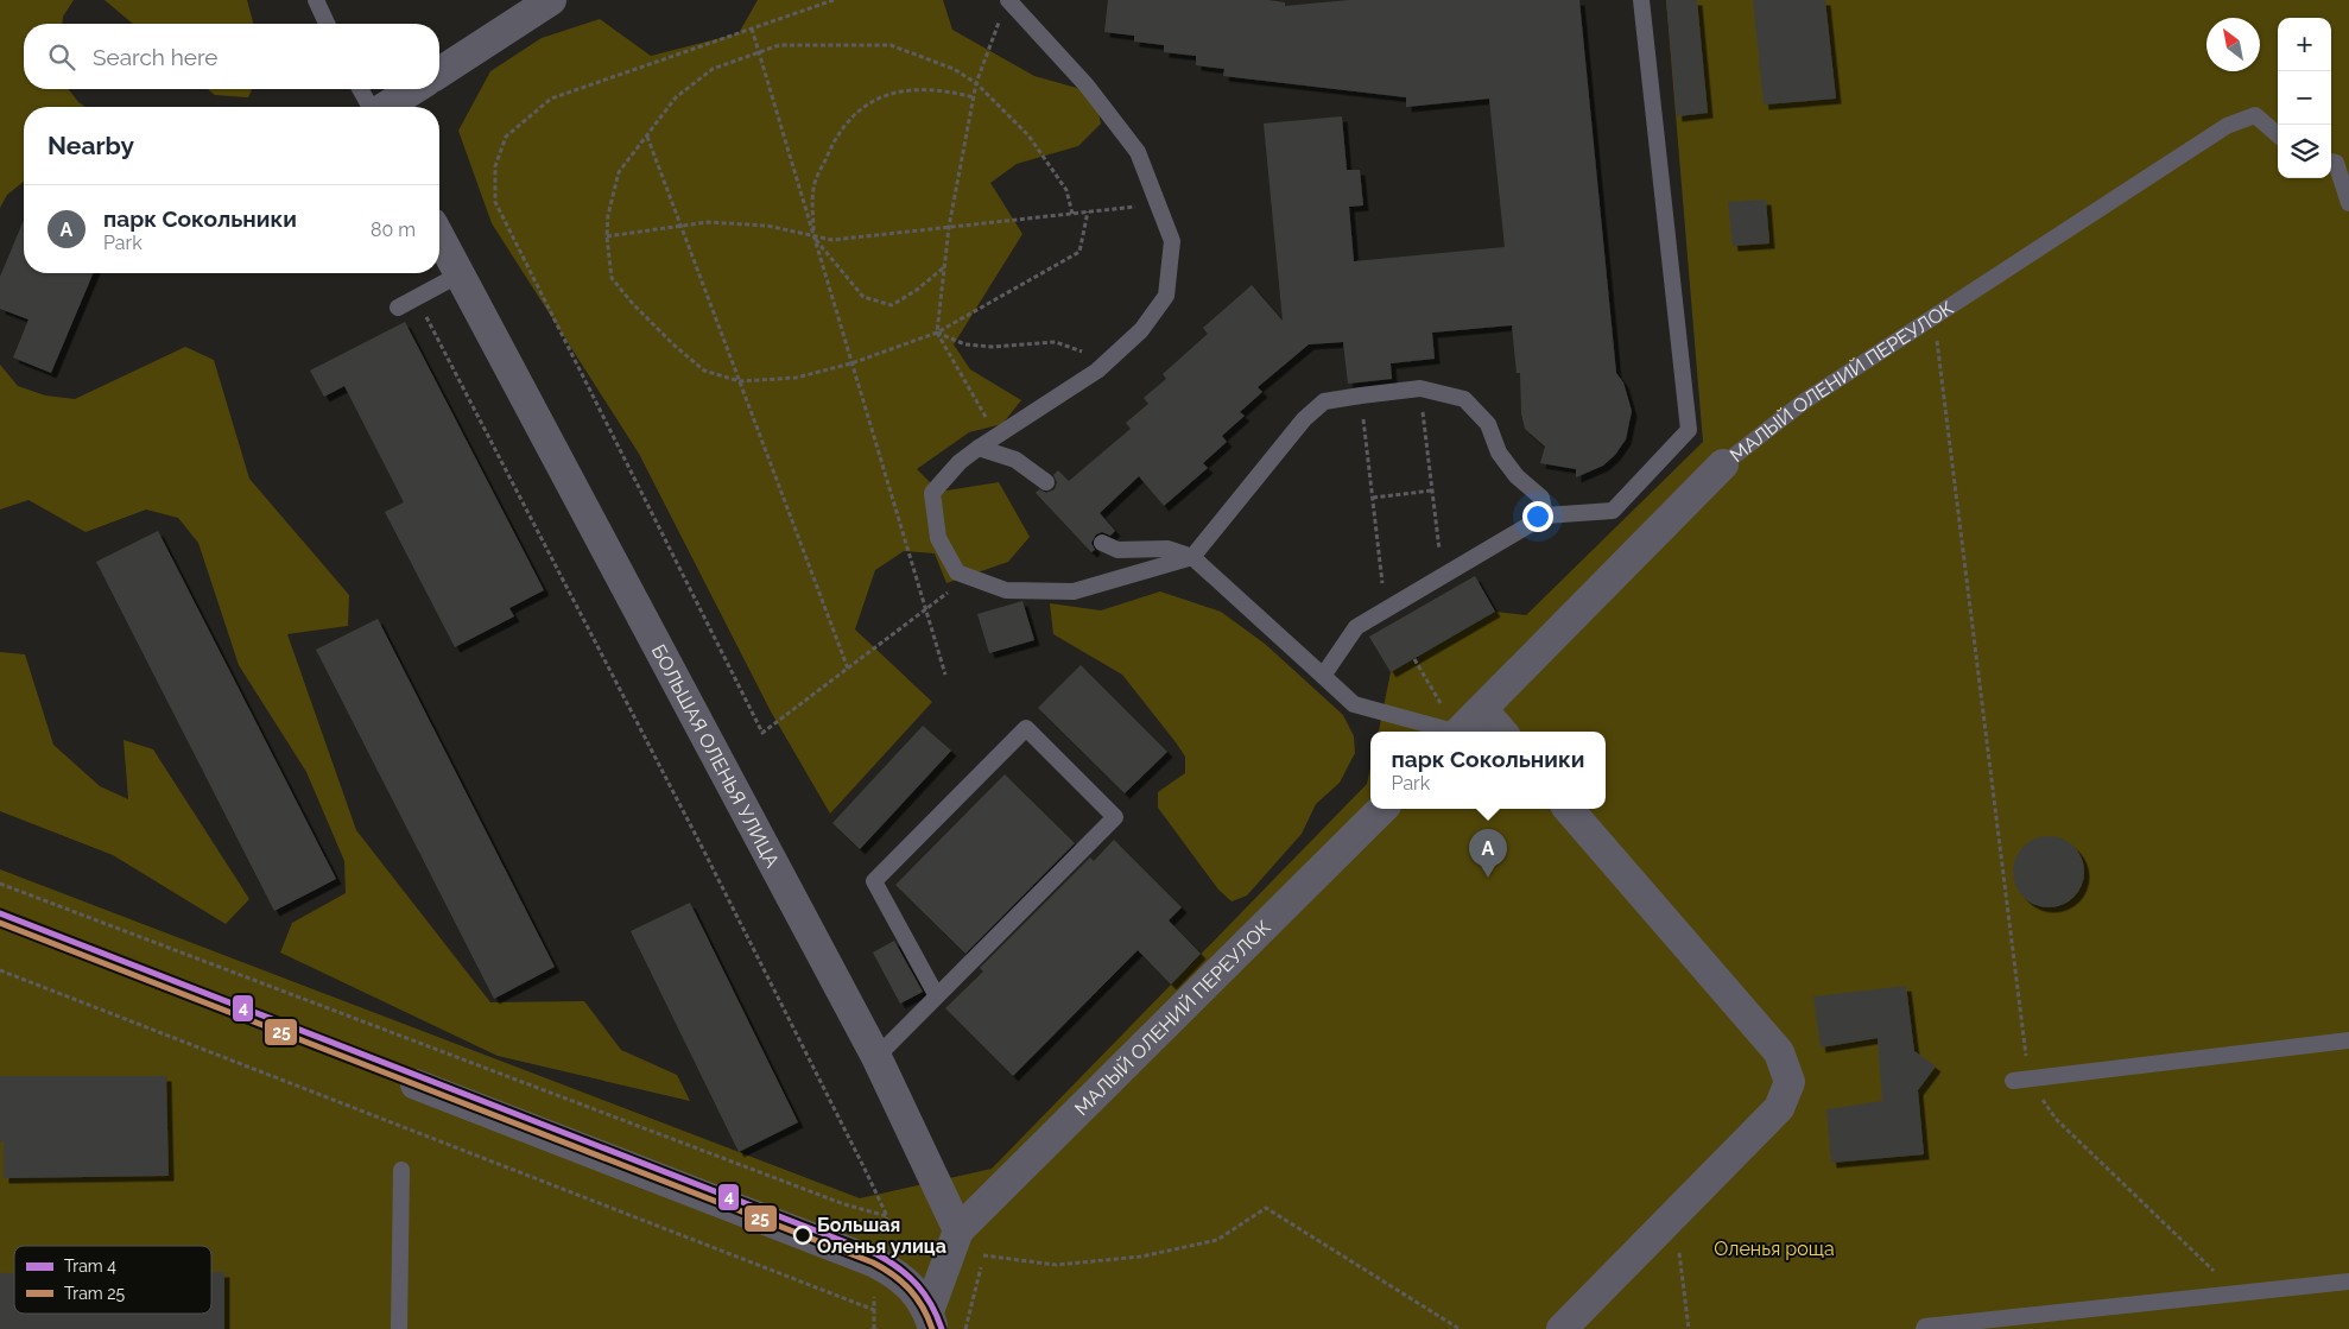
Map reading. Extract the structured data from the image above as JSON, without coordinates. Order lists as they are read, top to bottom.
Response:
{
  "streets": {
    "street": ["МАЛЫЙ ОЛЕНИЙ ПЕРЕУЛОК", "БОЛЬШАЯ ОЛЕНЬЯ УЛИЦА"]
  },
  "crossings": [
    ["МАЛЫЙ ОЛЕНИЙ ПЕРЕУЛОК", "БОЛЬШАЯ ОЛЕНЬЯ УЛИЦА"]
  ],
  "parks": ["Оленья роща"],
  "places": ["Большая Оленья улица"],
  "lines": ["tram line 4", "tram line 25"],
  "legend": ["Tram 4", "Tram 25"],
  "north": "top left",
  "page": {
    "map_buttons": ["+", "−"],
    "search": "Search here",
    "heading": "Nearby",
    "list": [
      {
        "mark": "A",
        "name": "парк Сокольники",
        "note": "Park",
        "value": "80 m"
      }
    ],
    "popup": ["парк Сокольники", "Park"],
    "pins": "A"
  }
}
